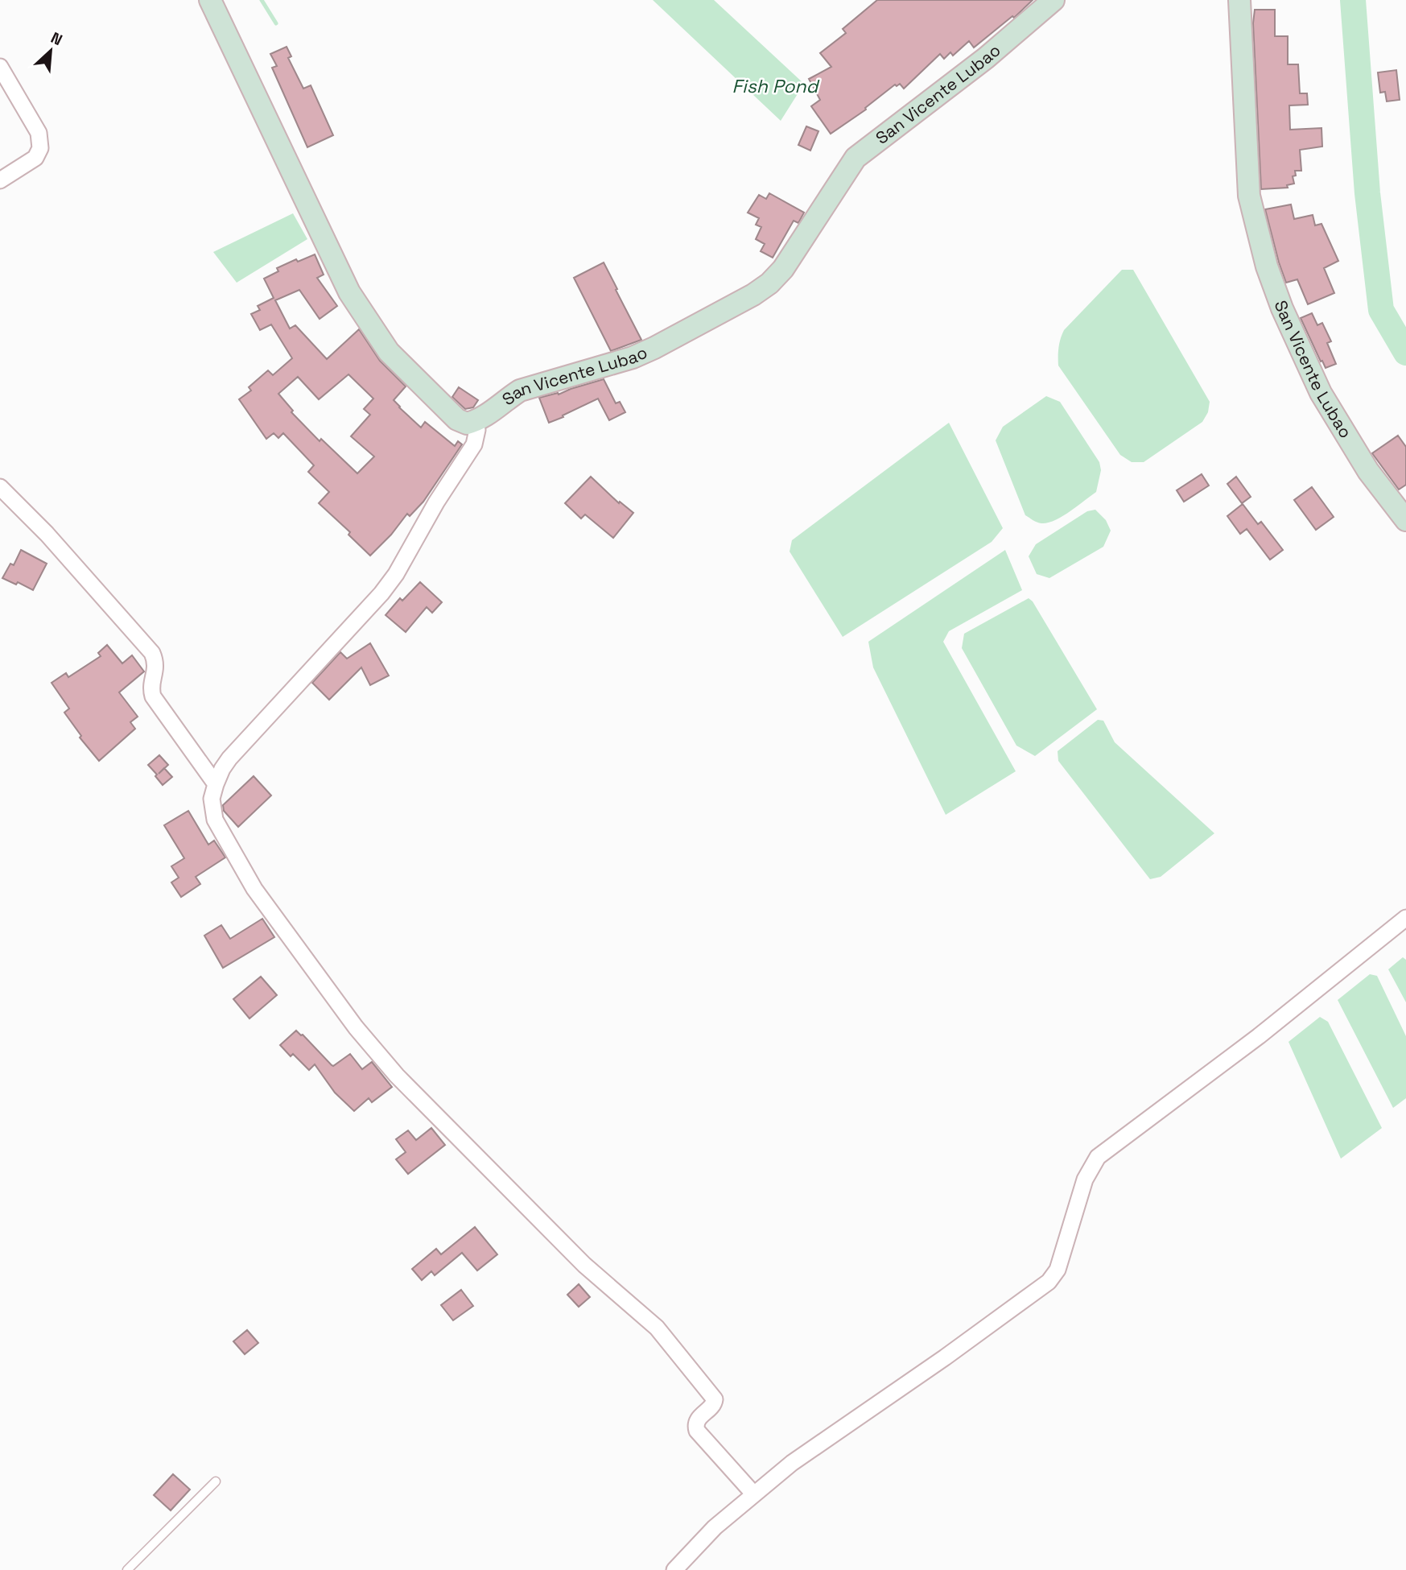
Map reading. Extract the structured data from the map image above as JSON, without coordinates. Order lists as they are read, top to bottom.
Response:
{
  "streets": {
    "street": ["San Vicente Lubao"]
  },
  "water": ["Fish Pond"],
  "north": "top right"
}
